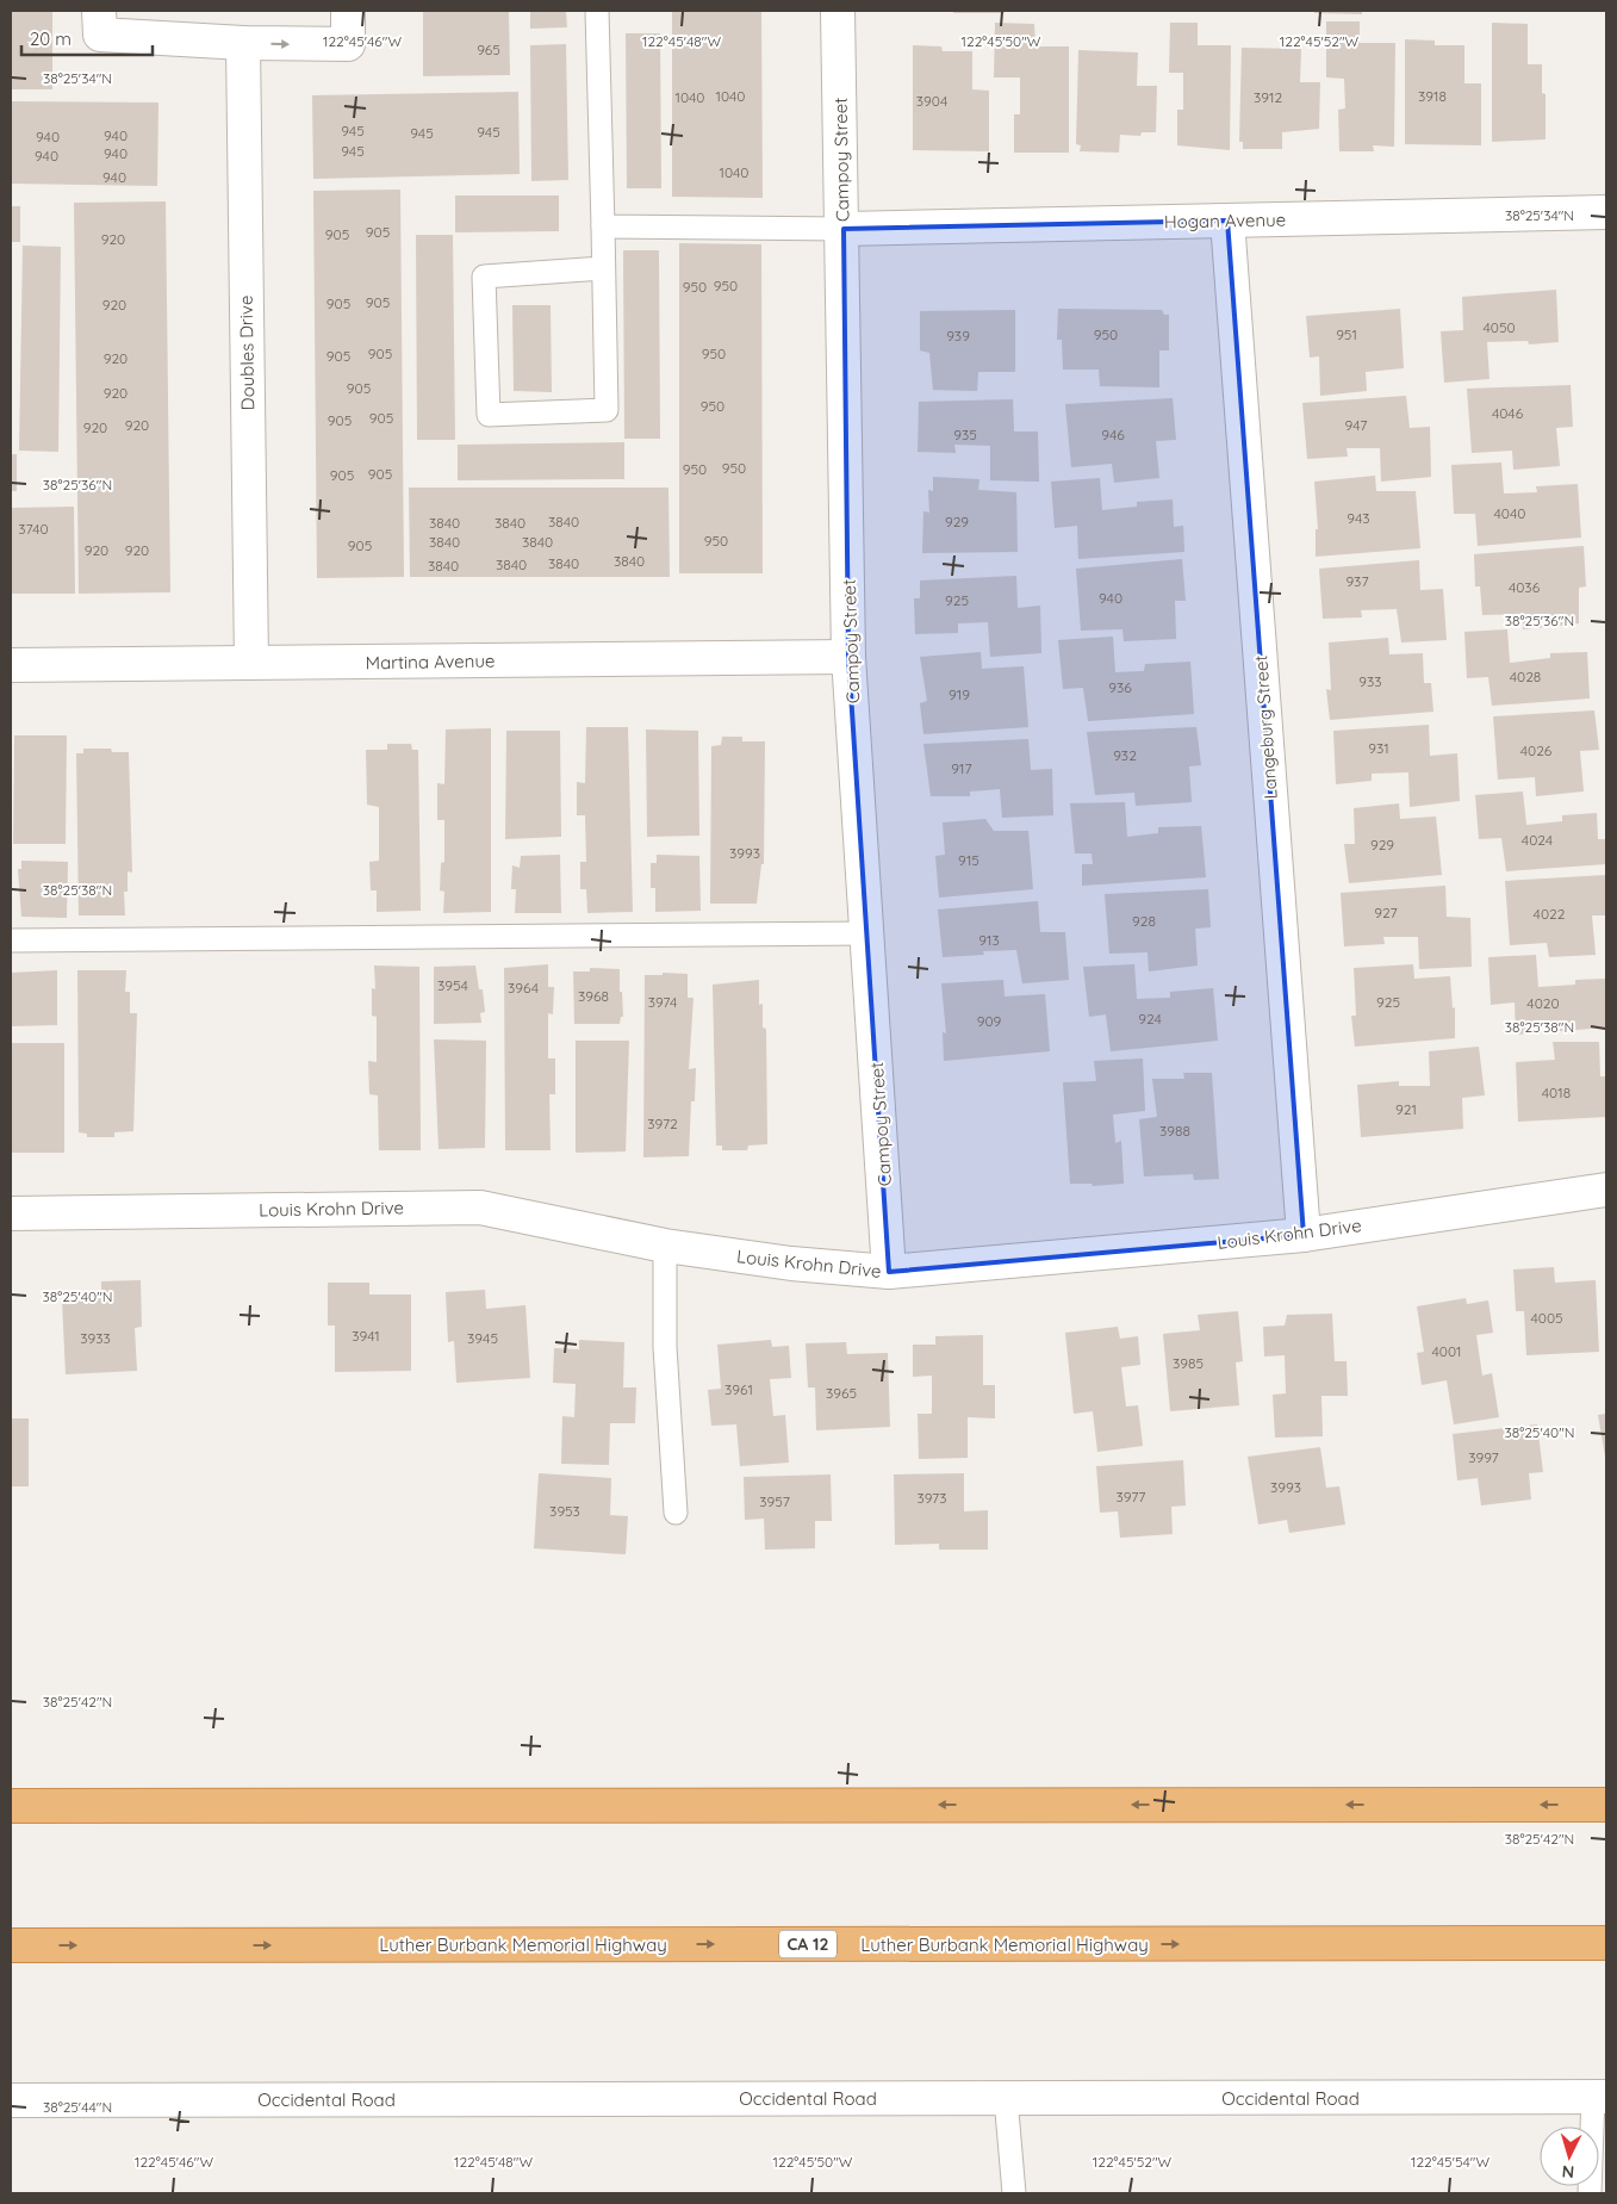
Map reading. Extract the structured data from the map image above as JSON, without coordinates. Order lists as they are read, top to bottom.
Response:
{
  "streets": {
    "highway": ["Luther Burbank Memorial Highway", "CA 12"],
    "street": [
      "Campoy Street",
      "Hogan Avenue",
      "Doubles Drive",
      "Martina Avenue",
      "Langeburg Street",
      "Louis Krohn Drive",
      "Occidental Road"
    ]
  },
  "crossings": [
    ["Campoy Street", "Hogan Avenue"],
    ["Campoy Street", "Martina Avenue"],
    ["Campoy Street", "Louis Krohn Drive"],
    ["Hogan Avenue", "Langeburg Street"],
    ["Doubles Drive", "Martina Avenue"],
    ["Langeburg Street", "Louis Krohn Drive"]
  ],
  "house_numbers": [
    "965",
    "1040",
    "3918",
    "1040",
    "3912",
    "3904",
    "945",
    "945",
    "945",
    "940",
    "940",
    "945",
    "940",
    "940",
    "1040",
    "940",
    "905",
    "905",
    "920",
    "950",
    "950",
    "905",
    "905",
    "920",
    "4050",
    "950",
    "951",
    "939",
    "905",
    "950",
    "905",
    "920",
    "905",
    "920",
    "950",
    "4046",
    "905",
    "905",
    "920",
    "947",
    "920",
    "935",
    "946",
    "950",
    "950",
    "905",
    "905",
    "4040",
    "943",
    "3840",
    "929",
    "3840",
    "3840",
    "3740",
    "950",
    "3840",
    "3840",
    "905",
    "920",
    "920",
    "3840",
    "3840",
    "3840",
    "3840",
    "937",
    "4036",
    "940",
    "925",
    "4028",
    "933",
    "936",
    "919",
    "931",
    "4026",
    "932",
    "917",
    "4024",
    "929",
    "3993",
    "915",
    "927",
    "4022",
    "928",
    "913",
    "3954",
    "3964",
    "3968",
    "3974",
    "925",
    "4020",
    "924",
    "909",
    "4018",
    "921",
    "3972",
    "3988",
    "4005",
    "3941",
    "3933",
    "3945",
    "4001",
    "3985",
    "3961",
    "3965",
    "3997",
    "3993",
    "3977",
    "3973",
    "3957",
    "3953"
  ],
  "scale_bar": "20 m",
  "north": "bottom",
  "coordinates": [
    "122°45'46\"W",
    "122°45'48\"W",
    "122°45'50\"W",
    "122°45'52\"W",
    "38°25'34\"N",
    "38°25'36\"N",
    "38°25'38\"N",
    "38°25'40\"N",
    "38°25'42\"N",
    "38°25'44\"N",
    "122°45'54\"W"
  ]
}
